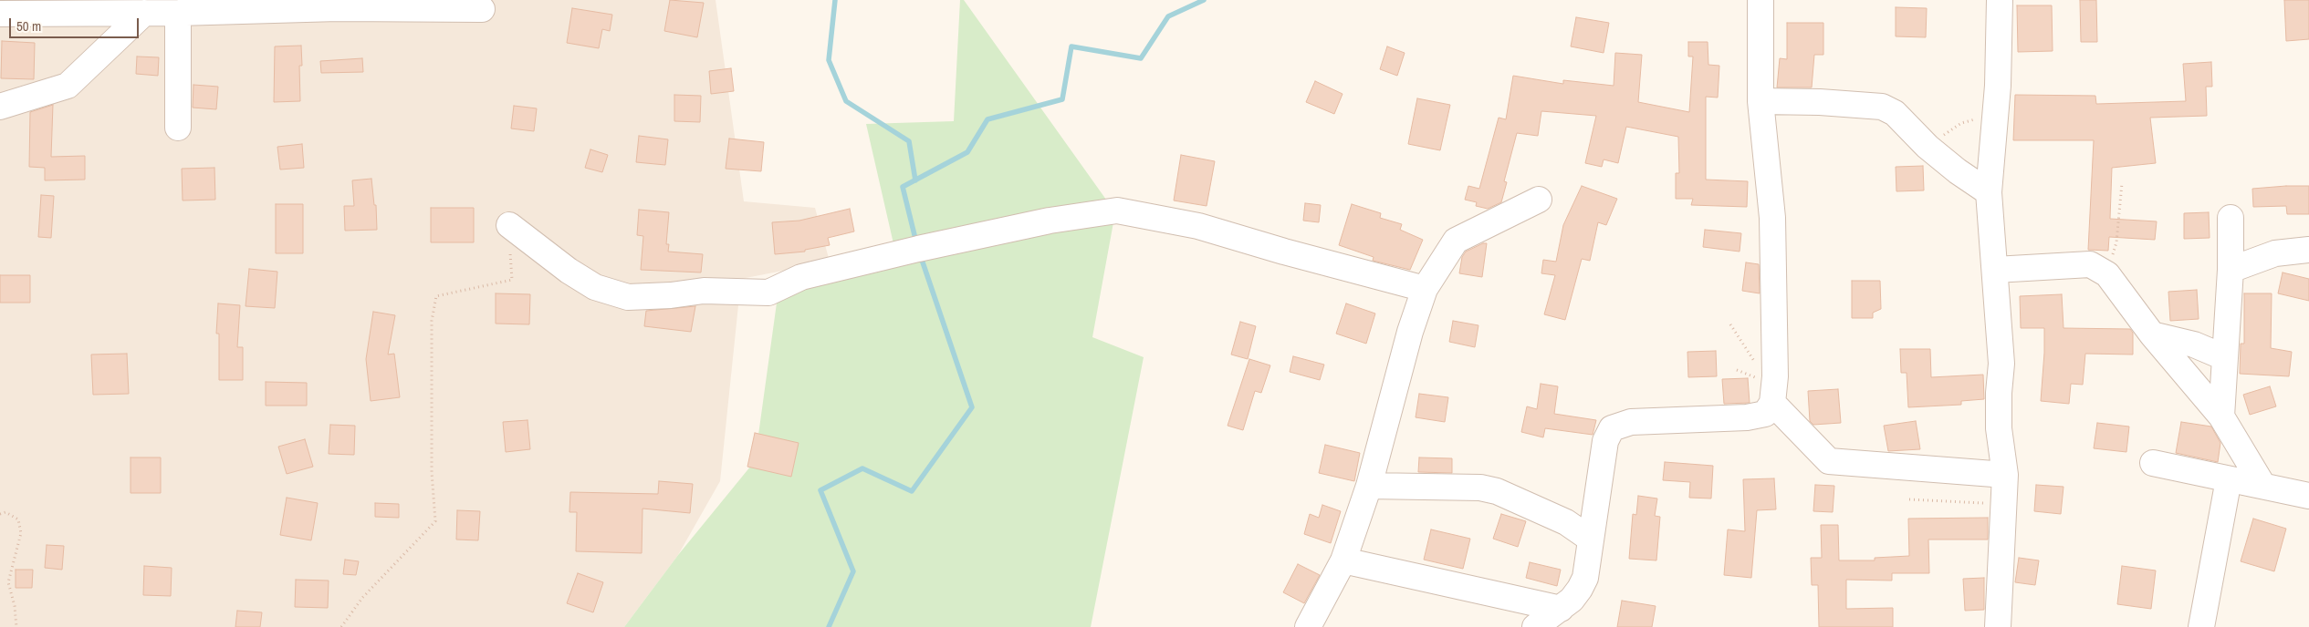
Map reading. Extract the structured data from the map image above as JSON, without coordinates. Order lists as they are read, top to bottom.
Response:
{
  "scale_bar": "50 m"
}
